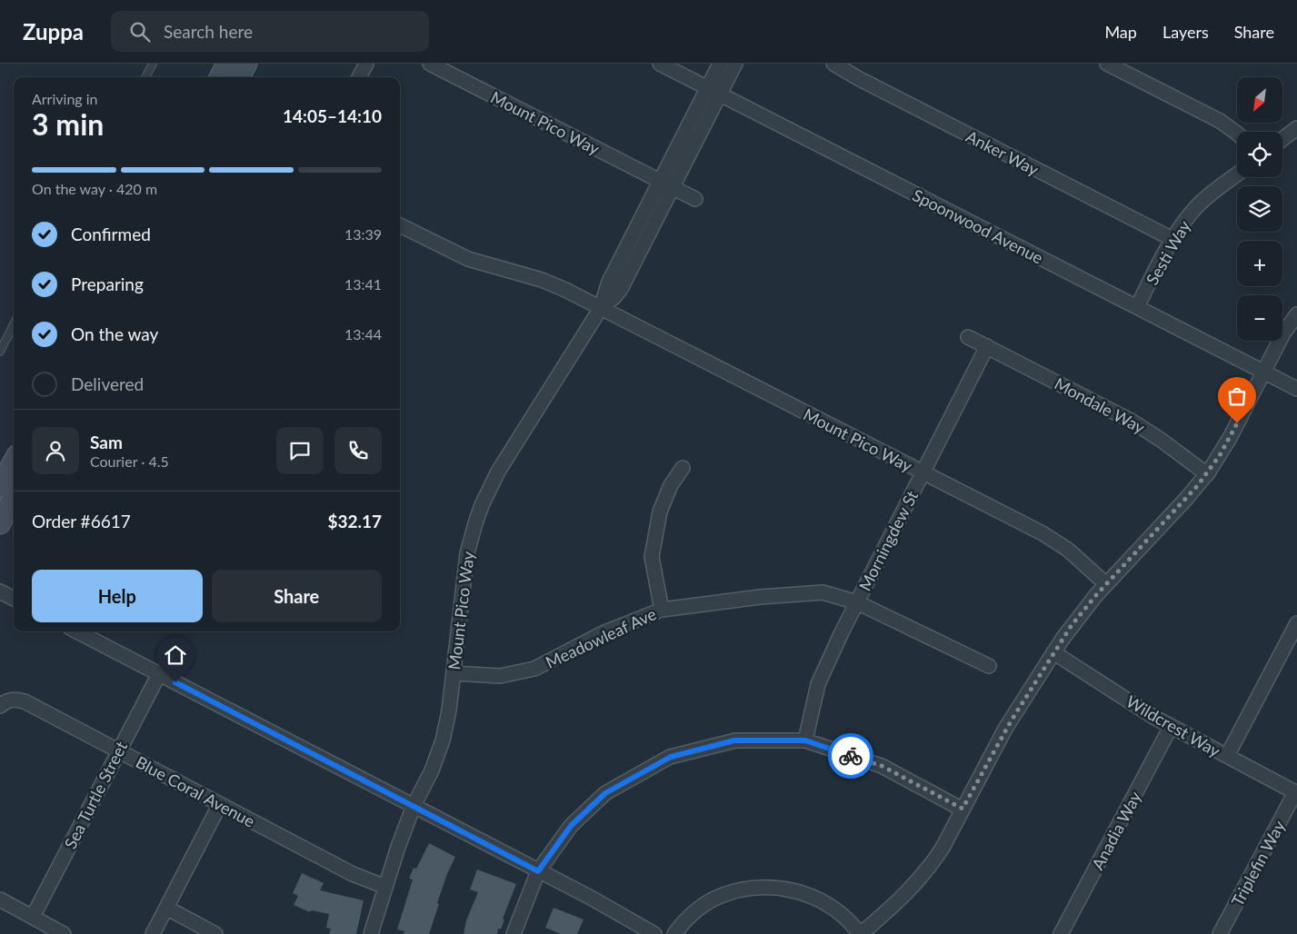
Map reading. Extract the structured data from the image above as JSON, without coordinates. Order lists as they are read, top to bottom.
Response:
{
  "streets": {
    "street": [
      "Mount Pico Way",
      "Anker Way",
      "Spoonwood Avenue",
      "Sesti Way",
      "Mondale Way",
      "Morningdew St",
      "Meadowleaf Ave",
      "Wildcrest Way",
      "Blue Coral Avenue",
      "Sea Turtle Street",
      "Anadia Way",
      "Triplefin Way"
    ]
  },
  "crossings": [
    ["Mount Pico Way", "Spoonwood Avenue"],
    ["Mount Pico Way", "Morningdew St"],
    ["Mount Pico Way", "Meadowleaf Ave"],
    ["Mount Pico Way", "Blue Coral Avenue"],
    ["Anker Way", "Sesti Way"],
    ["Spoonwood Avenue", "Sesti Way"],
    ["Mondale Way", "Morningdew St"],
    ["Morningdew St", "Meadowleaf Ave"],
    ["Wildcrest Way", "Anadia Way"],
    ["Wildcrest Way", "Triplefin Way"],
    ["Blue Coral Avenue", "Sea Turtle Street"]
  ],
  "north": "bottom left",
  "page": {
    "header": "Zuppa",
    "search": "Search here",
    "nav": ["Map", "Layers", "Share"],
    "map_buttons": ["+", "−"],
    "heading": ["3 min", "Arriving in", "14:05–14:10"],
    "panel": [
      "Sam",
      "Courier · 4.5",
      "Order #6617",
      "$32.17"
    ],
    "bar": "On the way · 420 m",
    "list": [
      ["Confirmed", "13:39"],
      ["Preparing", "13:41"],
      ["On the way", "13:44"],
      "Delivered"
    ],
    "buttons": ["Help", "Share"]
  }
}
